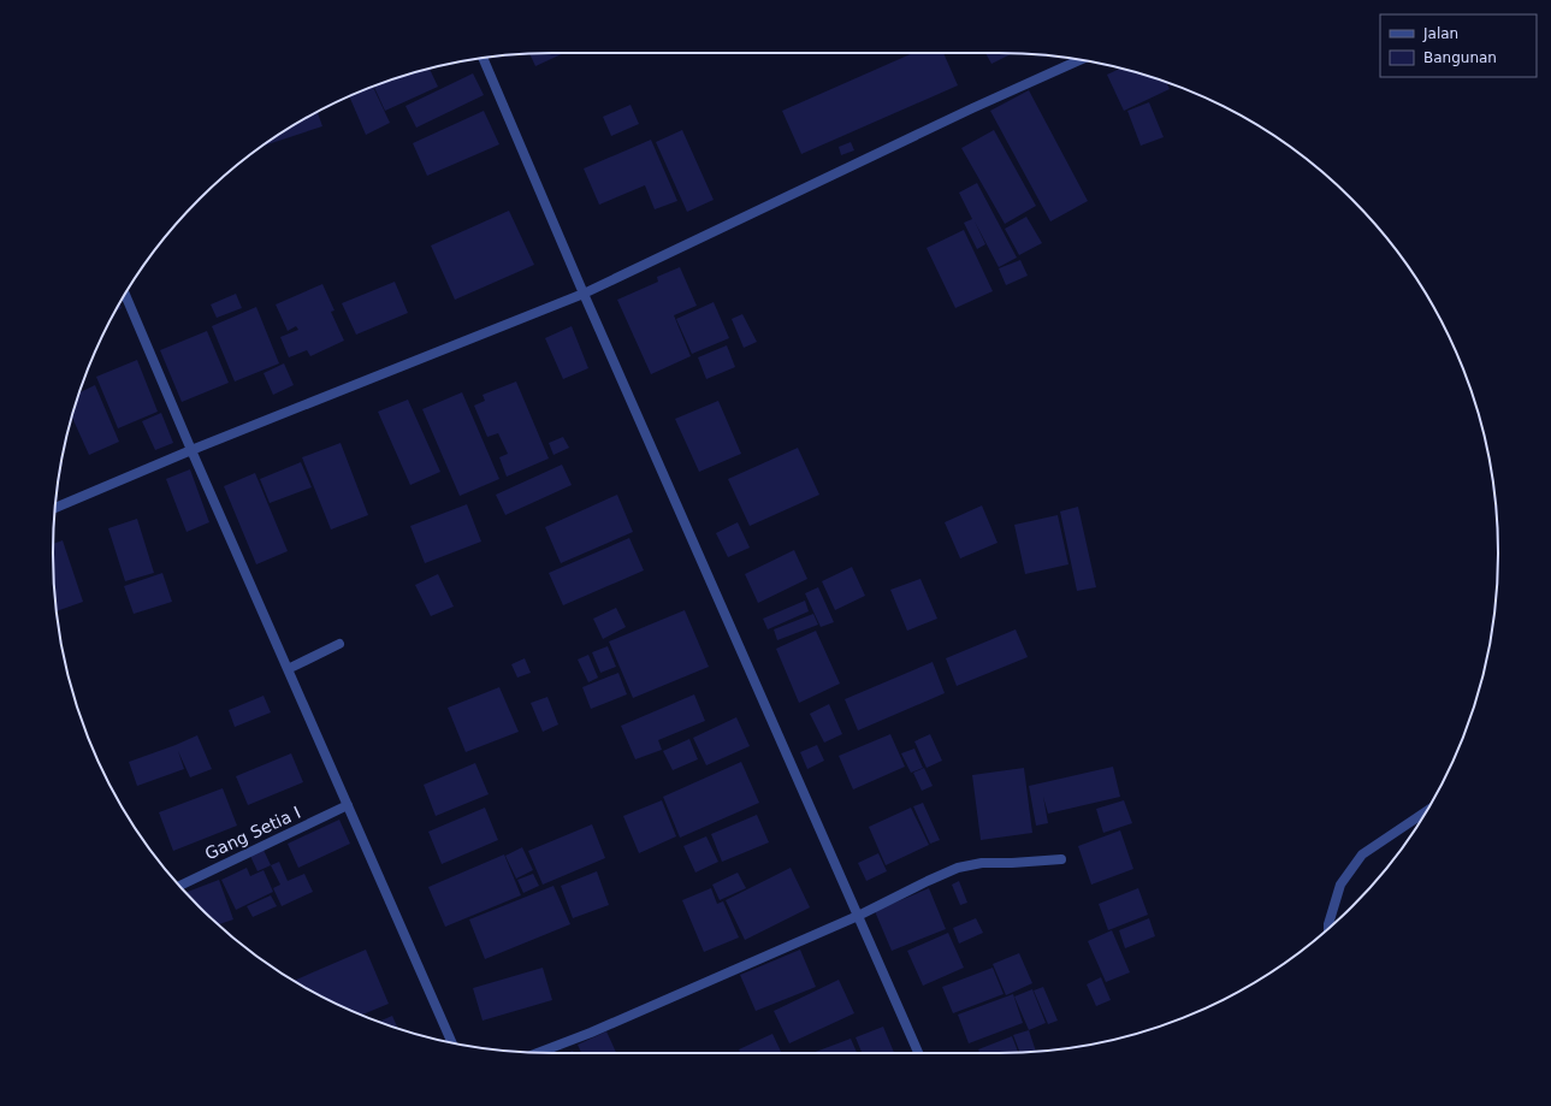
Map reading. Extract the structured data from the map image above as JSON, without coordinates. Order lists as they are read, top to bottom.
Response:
{
  "streets": {
    "street": ["Gang Setia I"]
  },
  "legend": ["Jalan", "Bangunan"]
}
